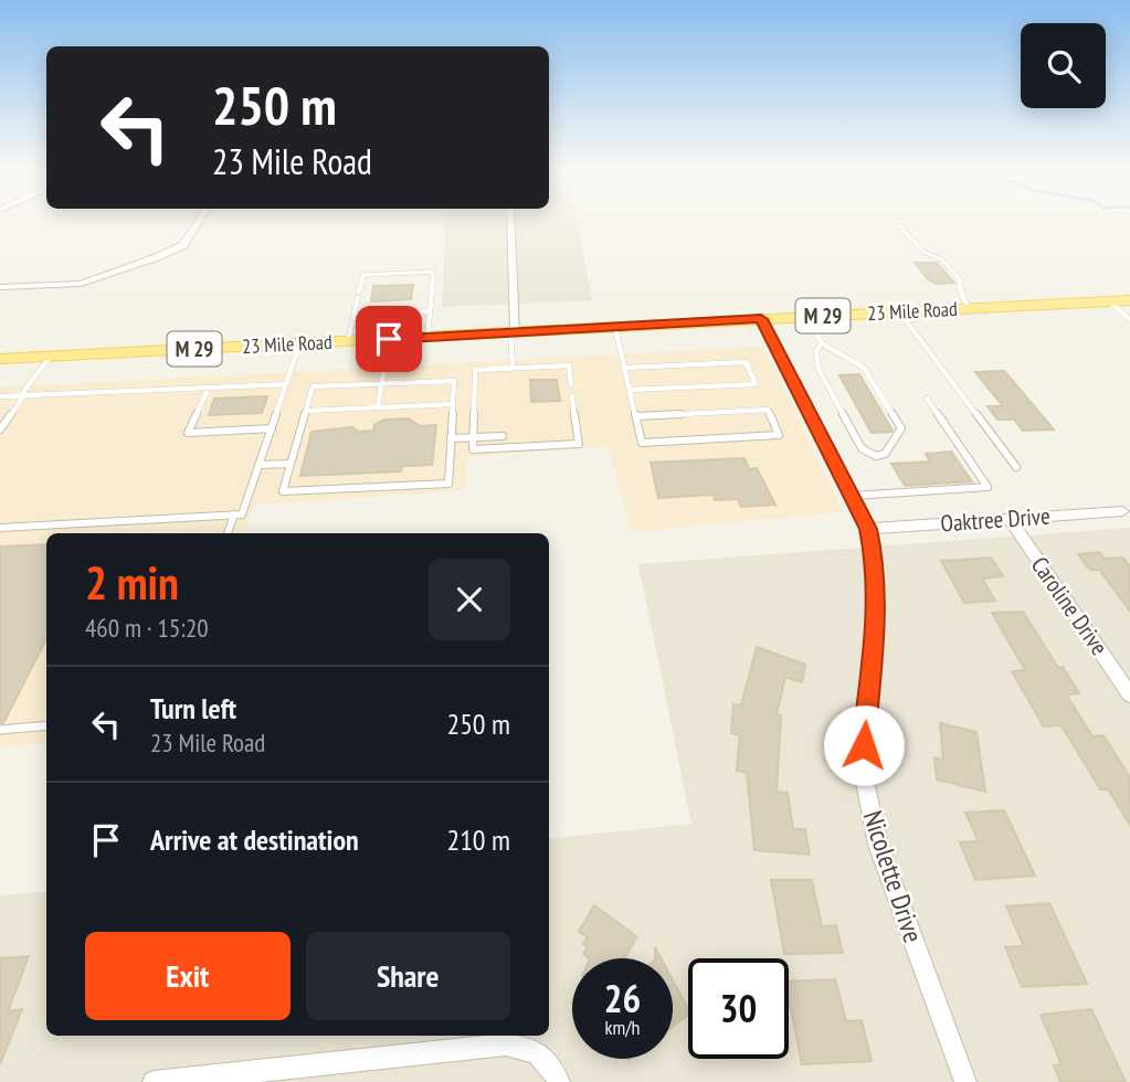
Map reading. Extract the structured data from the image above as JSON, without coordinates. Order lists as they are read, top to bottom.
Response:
{
  "streets": {
    "main road": ["23 Mile Road", "M 29"],
    "street": ["Oaktree Drive", "Caroline Drive", "Nicolette Drive"]
  },
  "crossings": [
    ["23 Mile Road", "Nicolette Drive"],
    ["Oaktree Drive", "Caroline Drive"],
    ["Oaktree Drive", "Nicolette Drive"]
  ],
  "page": {
    "turn": ["250 m", "23 Mile Road"],
    "heading": ["2 min", "460 m · 15:20"],
    "list": [
      {
        "name": "Turn left",
        "note": "23 Mile Road",
        "value": "250 m"
      },
      {
        "name": "Arrive at destination",
        "value": "210 m"
      }
    ],
    "buttons": ["Exit", "Share"],
    "speed": "26 km/h",
    "limit": "30"
  }
}
